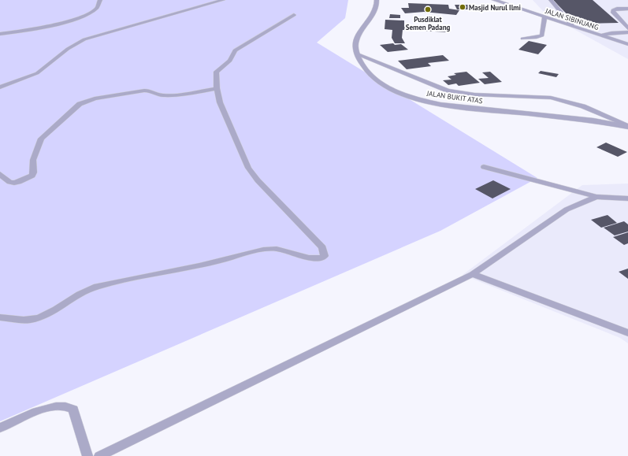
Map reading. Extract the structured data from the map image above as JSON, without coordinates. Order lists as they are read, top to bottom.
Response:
{
  "streets": {
    "street": ["JALAN BUKIT ATAS"],
    "lane": ["JALAN SIBINUANG"]
  },
  "places": ["Masjid Nurul Ilmi", "Pusdiklat Semen Padang"]
}
